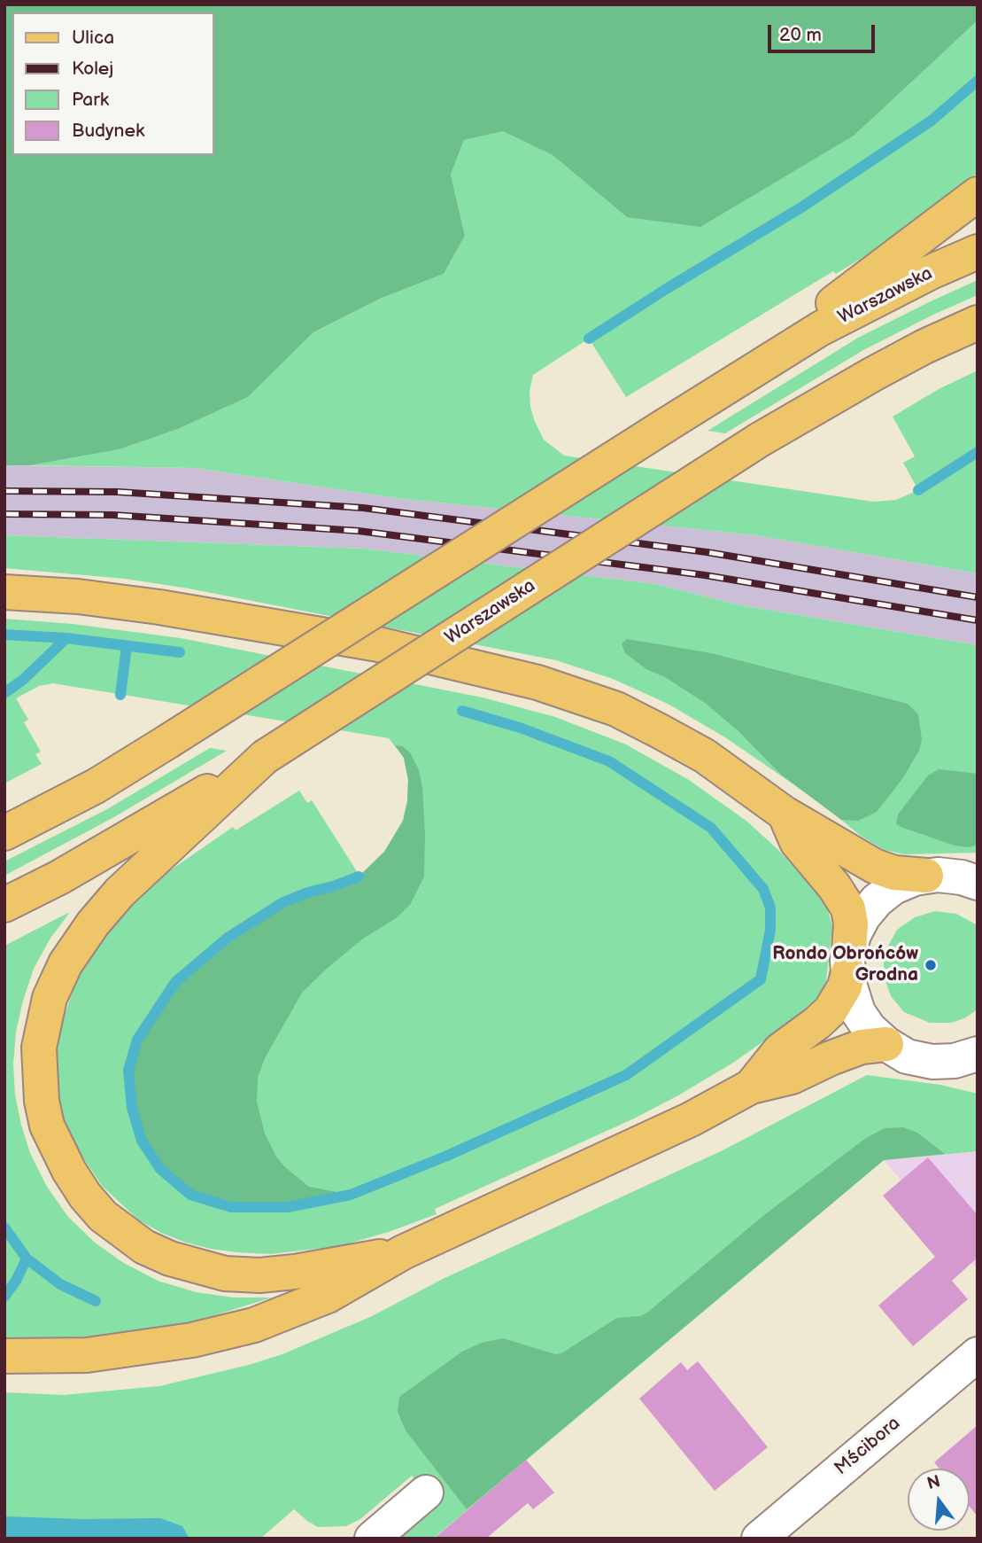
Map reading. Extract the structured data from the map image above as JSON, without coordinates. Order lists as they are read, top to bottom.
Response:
{
  "streets": {
    "main road": ["Warszawska"],
    "street": ["Mścibora"]
  },
  "places": ["Rondo Obrońców Grodna"],
  "legend": [
    "Ulica",
    "Kolej",
    "Park",
    "Budynek"
  ],
  "scale_bar": "20 m",
  "north": "top"
}
